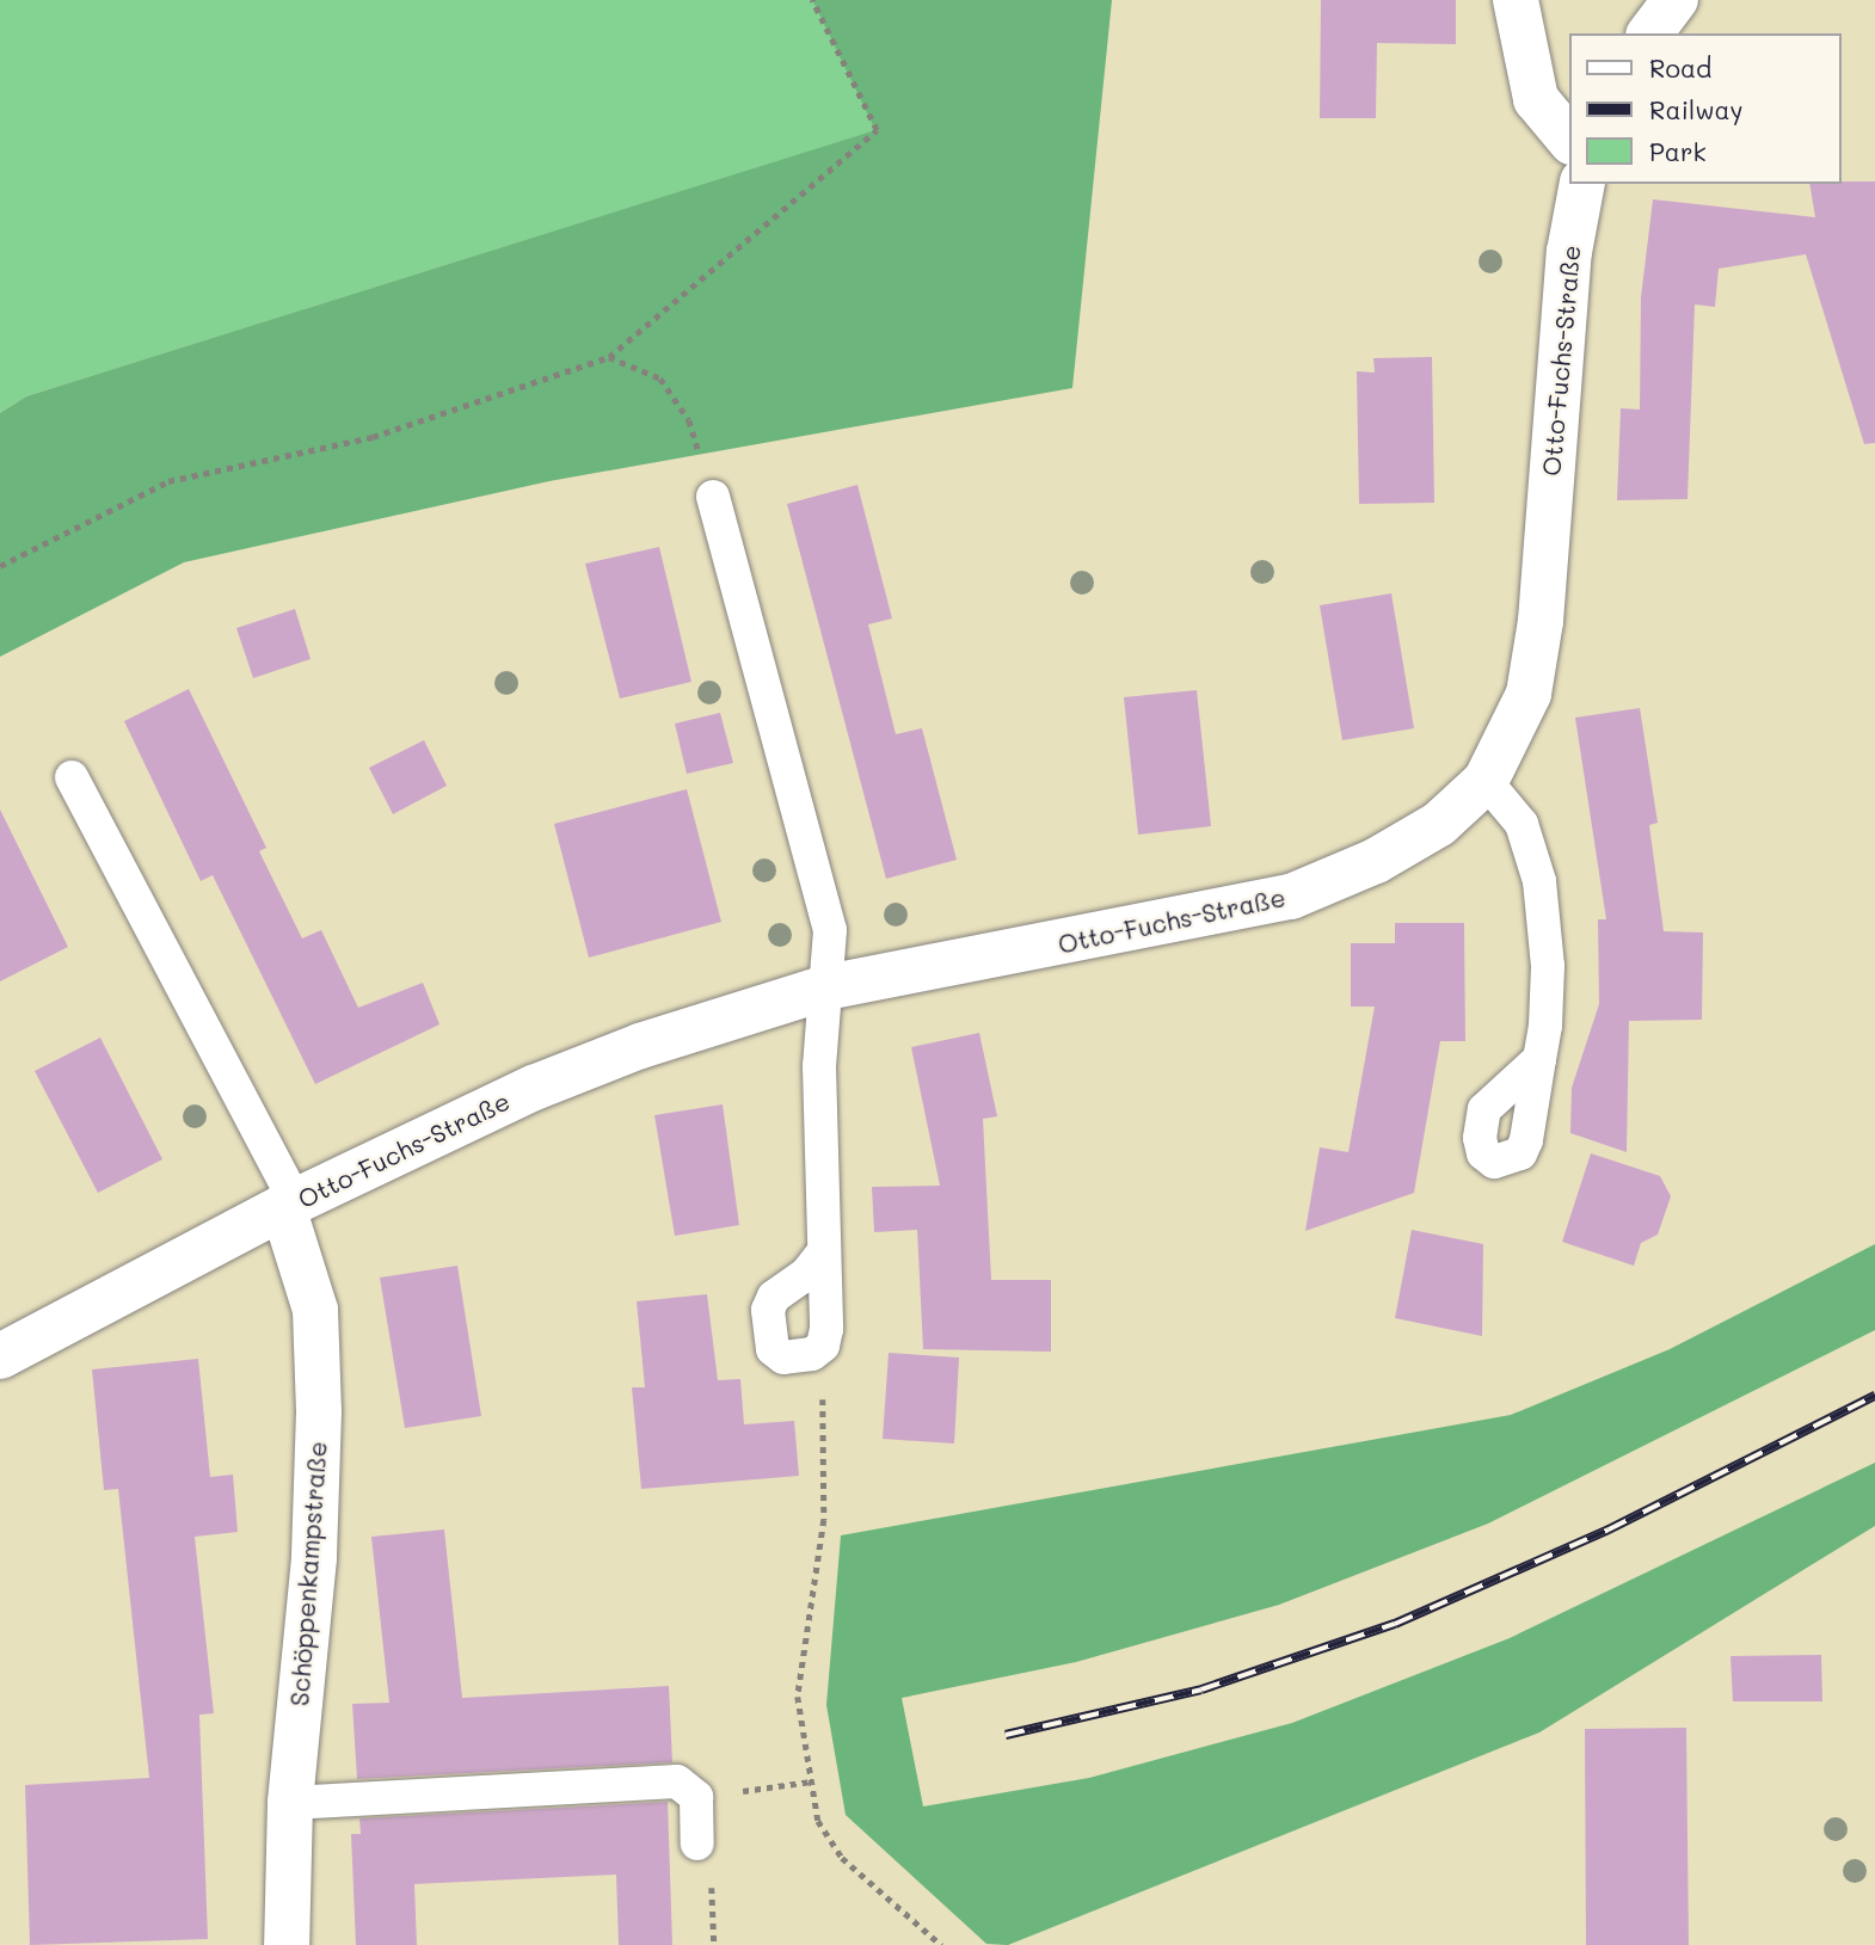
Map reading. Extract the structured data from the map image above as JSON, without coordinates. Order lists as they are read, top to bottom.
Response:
{
  "streets": {
    "street": ["Otto-Fuchs-Straße", "Schöppenkampstraße"]
  },
  "crossings": [
    ["Otto-Fuchs-Straße", "Schöppenkampstraße"]
  ],
  "legend": ["Road", "Railway", "Park"]
}
